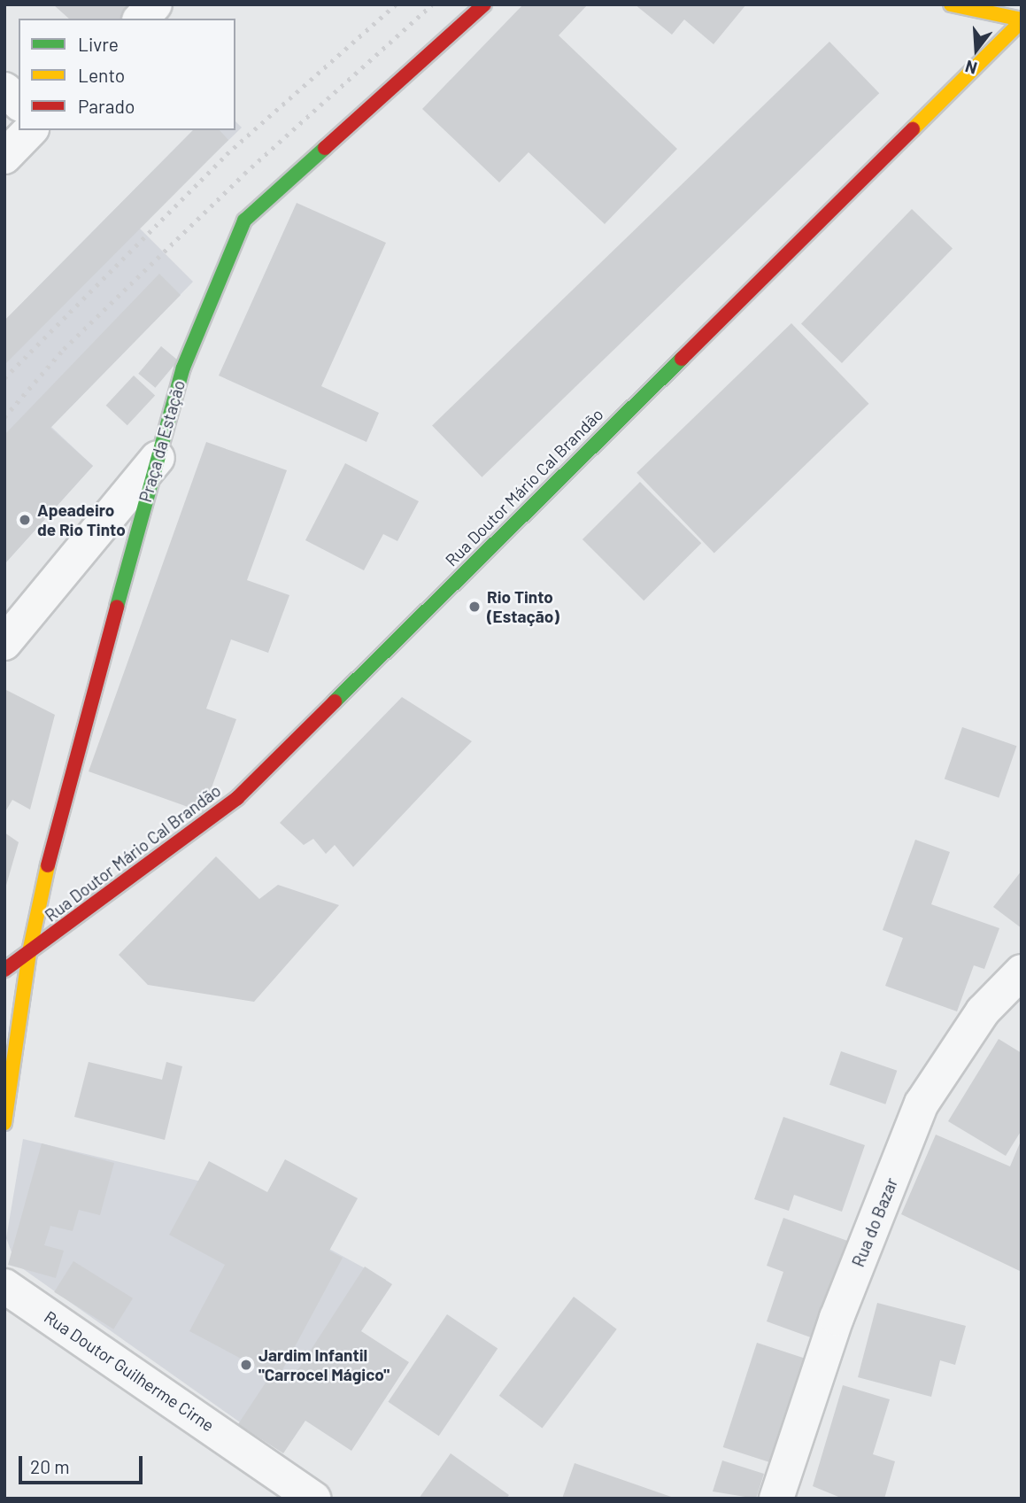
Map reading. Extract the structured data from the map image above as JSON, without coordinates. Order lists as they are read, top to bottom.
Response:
{
  "streets": {
    "street": [
      "Praça da Estação",
      "Rua Doutor Mário Cal Brandão",
      "Rua do Bazar",
      "Rua Doutor Guilherme Cirne"
    ]
  },
  "crossings": [
    ["Praça da Estação", "Rua Doutor Mário Cal Brandão"]
  ],
  "places": ["Apeadeiro de Rio Tinto", "Rio Tinto (Estação)", "Jardim Infantil \"Carrocel Mágico\""],
  "legend": ["Livre", "Lento", "Parado"],
  "scale_bar": "20 m",
  "north": "bottom"
}
